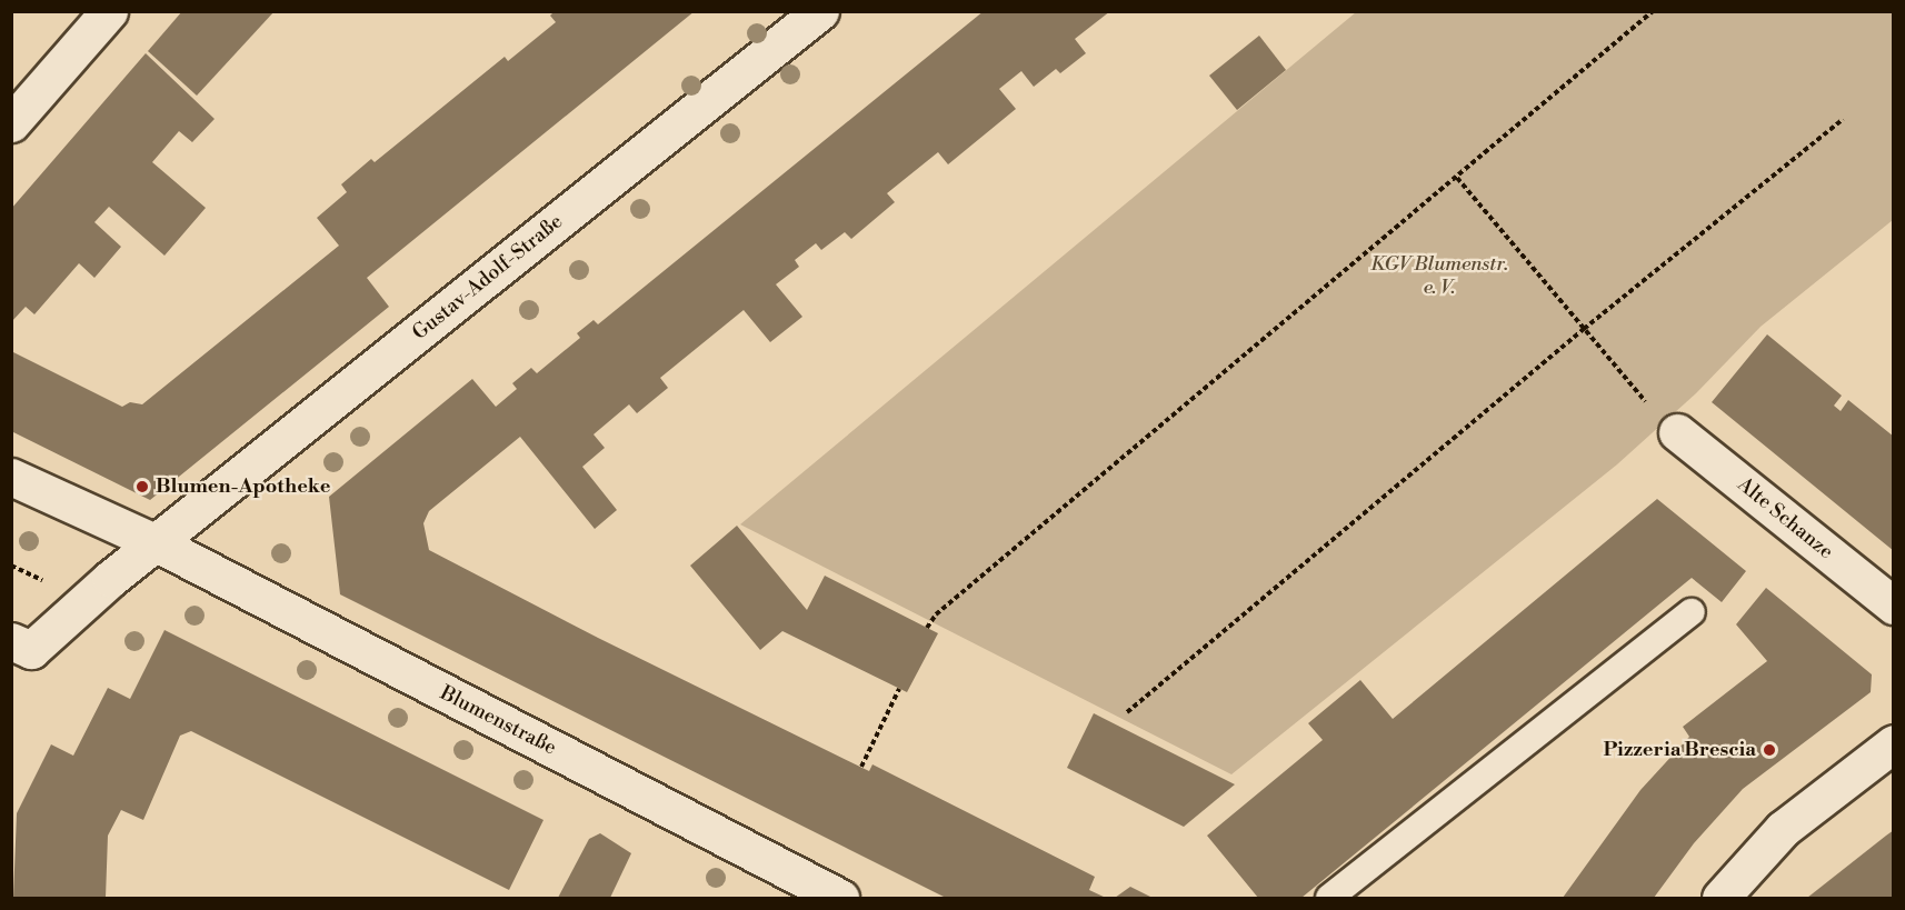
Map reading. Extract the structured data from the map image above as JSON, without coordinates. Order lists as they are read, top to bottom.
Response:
{
  "streets": {
    "street": ["Gustav-Adolf-Straße", "Alte Schanze", "Blumenstraße"]
  },
  "crossings": [
    ["Gustav-Adolf-Straße", "Blumenstraße"]
  ],
  "parks": ["KGV Blumenstr. e. V."],
  "places": ["Blumen-Apotheke", "Pizzeria Brescia"]
}
